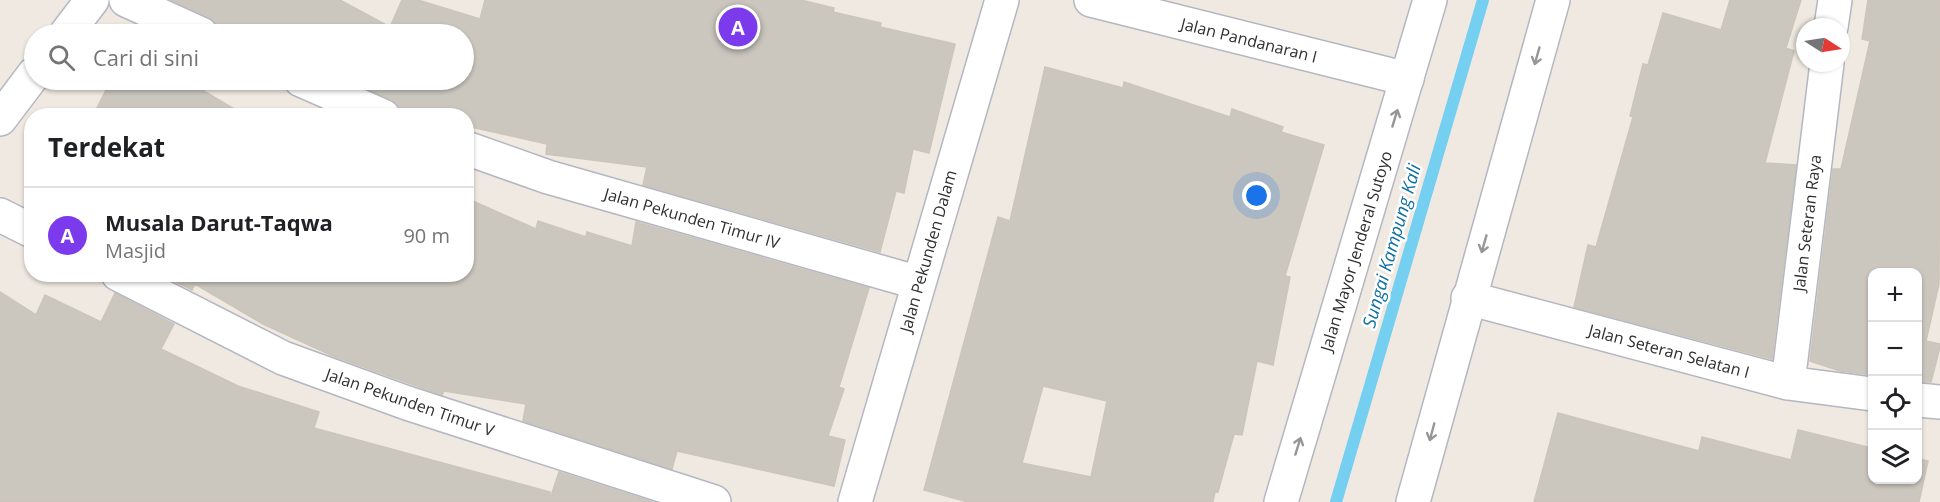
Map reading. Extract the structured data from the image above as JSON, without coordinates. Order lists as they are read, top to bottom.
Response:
{
  "streets": {
    "street": [
      "Jalan Pandanaran I",
      "Jalan Pekunden Timur IV",
      "Jalan Seteran Raya",
      "Jalan Pekunden Dalam",
      "Jalan Mayor Jenderal Sutoyo",
      "Jalan Seteran Selatan I",
      "Jalan Pekunden Timur V"
    ]
  },
  "crossings": [
    ["Jalan Pandanaran I", "Jalan Mayor Jenderal Sutoyo"],
    ["Jalan Pekunden Timur IV", "Jalan Pekunden Dalam"],
    ["Jalan Seteran Raya", "Jalan Seteran Selatan I"]
  ],
  "water": ["Sungai Kampung Kali"],
  "north": "right",
  "page": {
    "pins": "A",
    "search": "Cari di sini",
    "heading": "Terdekat",
    "list": [
      {
        "mark": "A",
        "name": "Musala Darut-Taqwa",
        "note": "Masjid",
        "value": "90 m"
      }
    ],
    "map_buttons": ["+", "−"]
  }
}
